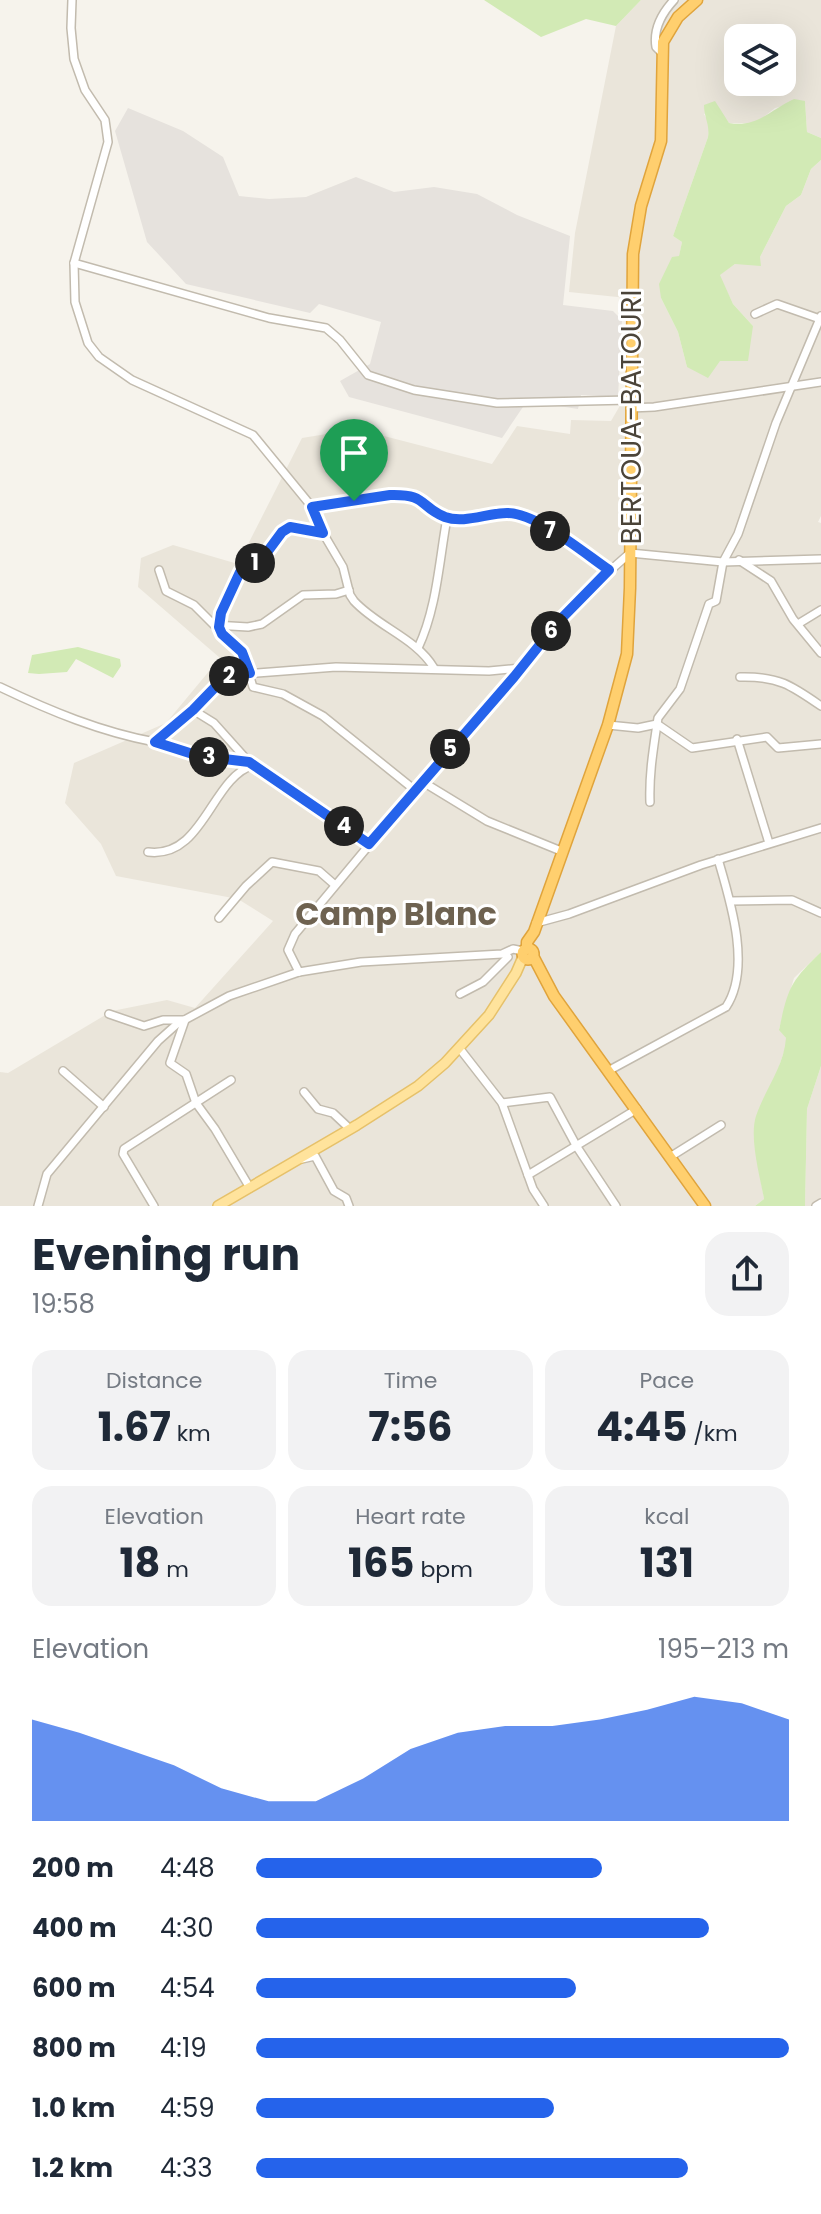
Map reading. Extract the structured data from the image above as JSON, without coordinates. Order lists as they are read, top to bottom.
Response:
{
  "streets": {
    "highway": ["BERTOUA-BATOURI"]
  },
  "districts": ["Camp Blanc"],
  "page": {
    "pins": [
      "7",
      "1",
      "6",
      "2",
      "5",
      "3",
      "4"
    ],
    "heading": ["Evening run", "19:58"],
    "stats": [
      ["Distance", "1.67 km"],
      ["Time", "7:56"],
      ["Pace", "4:45 /km"],
      ["Elevation", "18 m"],
      ["Heart rate", "165 bpm"],
      ["kcal", "131"]
    ],
    "chart": ["Elevation", "195–213 m"],
    "list": [
      {
        "name": "200 m",
        "note": "4:48"
      },
      {
        "name": "400 m",
        "note": "4:30"
      },
      {
        "name": "600 m",
        "note": "4:54"
      },
      {
        "name": "800 m",
        "note": "4:19"
      },
      {
        "name": "1.0 km",
        "note": "4:59"
      },
      {
        "name": "1.2 km",
        "note": "4:33"
      }
    ]
  }
}
